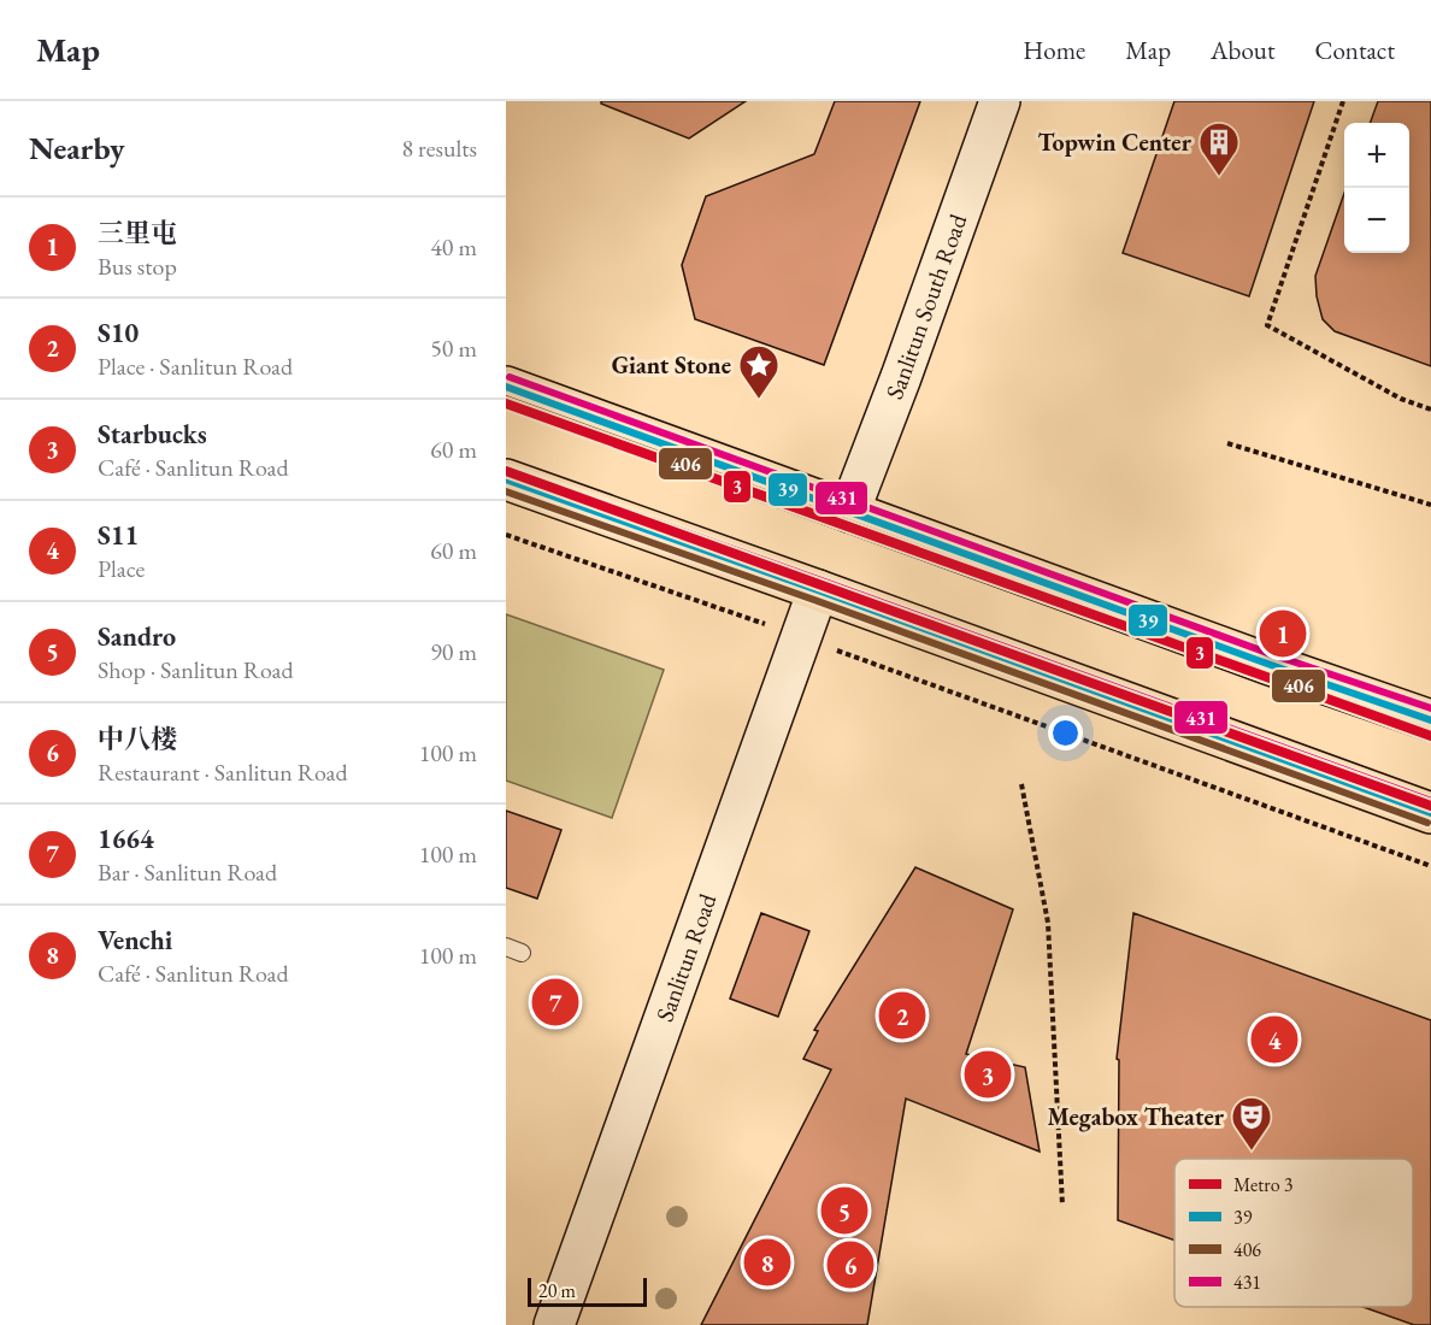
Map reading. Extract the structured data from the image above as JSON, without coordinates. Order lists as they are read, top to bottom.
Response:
{
  "streets": {
    "street": ["Sanlitun South Road", "Sanlitun Road"]
  },
  "places": {
    "building": ["Topwin Center"],
    "place": ["Giant Stone"],
    "theatre": ["Megabox Theater"]
  },
  "lines": [
    "transit line 431",
    "transit line 39",
    "transit line 406",
    "metro line 3"
  ],
  "legend": [
    "Metro 3",
    "39",
    "406",
    "431"
  ],
  "scale_bar": "20 m",
  "page": {
    "header": "Map",
    "nav": [
      "Home",
      "Map",
      "About",
      "Contact"
    ],
    "heading": ["Nearby", "8 results"],
    "map_buttons": ["+", "−"],
    "list": [
      {
        "mark": "1",
        "name": "三里屯",
        "note": "Bus stop",
        "value": "40 m"
      },
      {
        "mark": "2",
        "name": "S10",
        "note": "Place · Sanlitun Road",
        "value": "50 m"
      },
      {
        "mark": "3",
        "name": "Starbucks",
        "note": "Café · Sanlitun Road",
        "value": "60 m"
      },
      {
        "mark": "4",
        "name": "S11",
        "note": "Place",
        "value": "60 m"
      },
      {
        "mark": "5",
        "name": "Sandro",
        "note": "Shop · Sanlitun Road",
        "value": "90 m"
      },
      {
        "mark": "6",
        "name": "中八楼",
        "note": "Restaurant · Sanlitun Road",
        "value": "100 m"
      },
      {
        "mark": "7",
        "name": "1664",
        "note": "Bar · Sanlitun Road",
        "value": "100 m"
      },
      {
        "mark": "8",
        "name": "Venchi",
        "note": "Café · Sanlitun Road",
        "value": "100 m"
      }
    ],
    "pins": [
      "1",
      "7",
      "2",
      "4",
      "3",
      "5",
      "8",
      "6"
    ],
    "scale": "20 m"
  }
}
